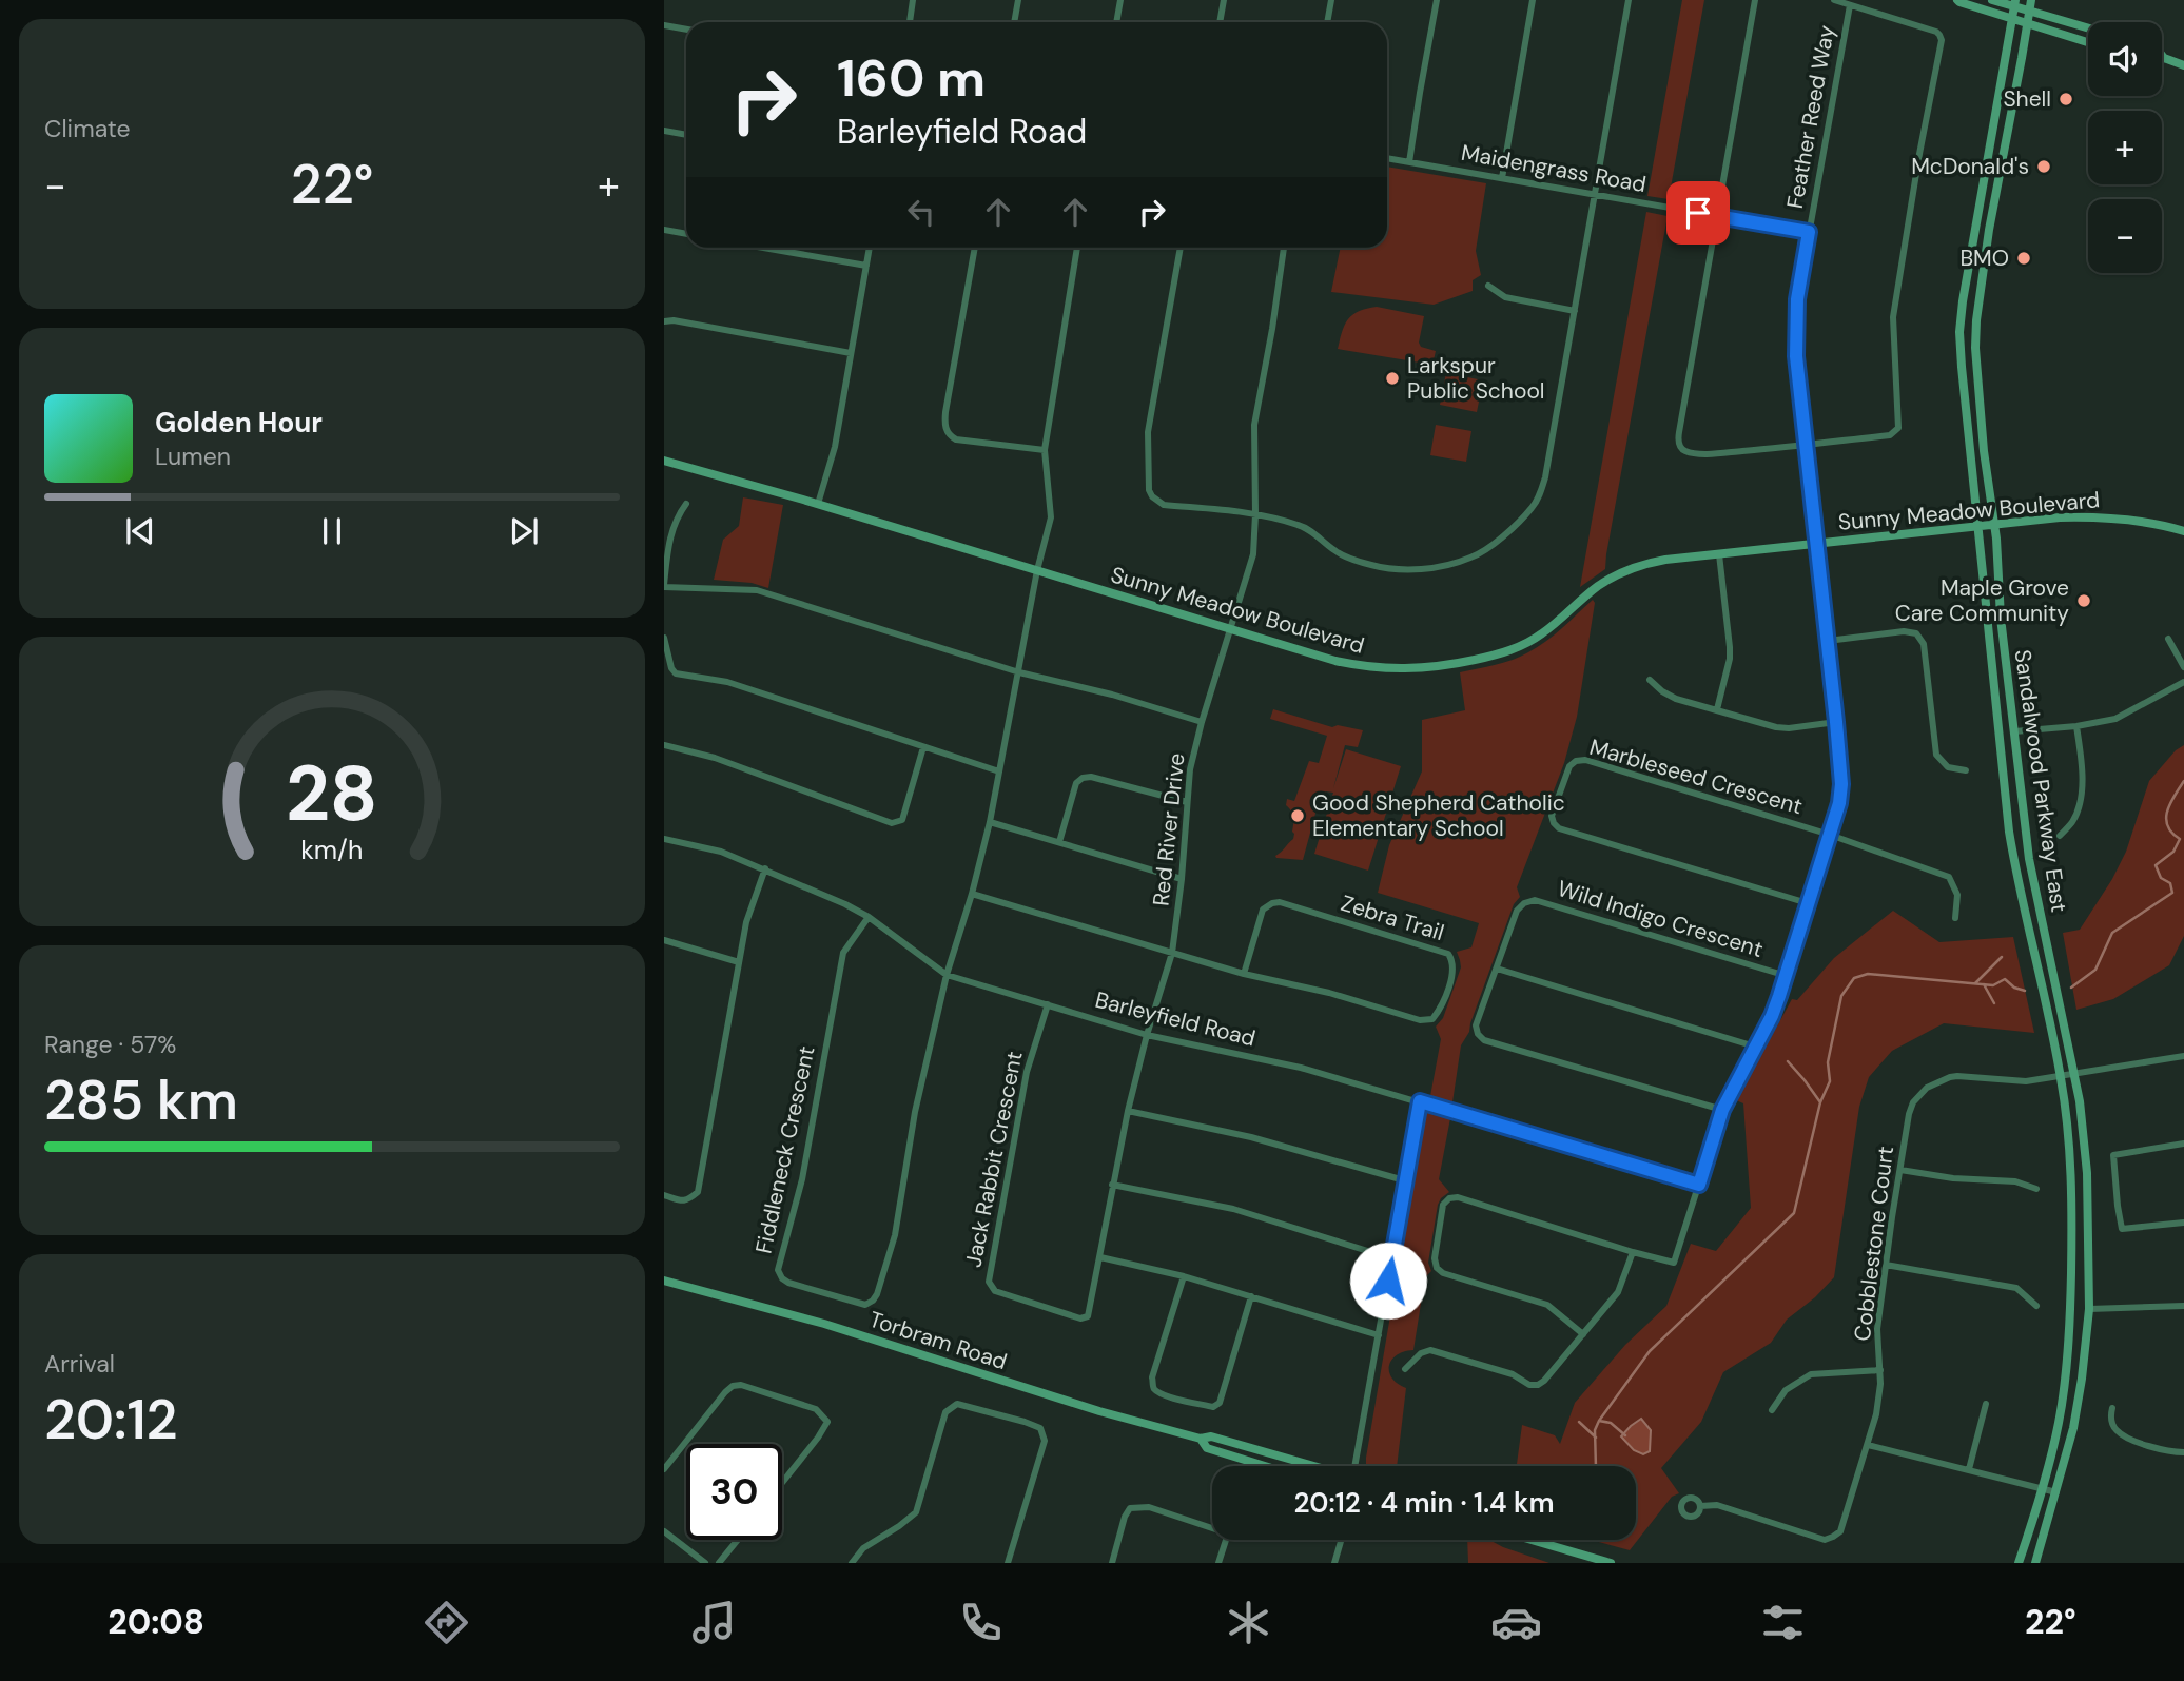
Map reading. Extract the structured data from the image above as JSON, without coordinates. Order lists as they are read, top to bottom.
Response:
{
  "streets": {
    "main road": ["Sunny Meadow Boulevard", "Sandalwood Parkway East", "Torbram Road"],
    "street": [
      "Feather Reed Way",
      "Maidengrass Road",
      "Marbleseed Crescent",
      "Red River Drive",
      "Zebra Trail",
      "Wild Indigo Crescent",
      "Barleyfield Road",
      "Fiddleneck Crescent",
      "Jack Rabbit Crescent",
      "Cobblestone Court"
    ]
  },
  "crossings": [
    ["Feather Reed Way", "Maidengrass Road"],
    ["Feather Reed Way", "Sunny Meadow Boulevard"],
    ["Feather Reed Way", "Marbleseed Crescent"],
    ["Feather Reed Way", "Wild Indigo Crescent"],
    ["Feather Reed Way", "Barleyfield Road"],
    ["Sunny Meadow Boulevard", "Sandalwood Parkway East"],
    ["Sunny Meadow Boulevard", "Red River Drive"],
    ["Sandalwood Parkway East", "Cobblestone Court"],
    ["Red River Drive", "Zebra Trail"],
    ["Red River Drive", "Barleyfield Road"],
    ["Red River Drive", "Jack Rabbit Crescent"],
    ["Barleyfield Road", "Fiddleneck Crescent"],
    ["Barleyfield Road", "Jack Rabbit Crescent"]
  ],
  "places": [
    "Shell",
    "McDonald's",
    "BMO",
    "Larkspur Public School",
    "Maple Grove Care Community",
    "Good Shepherd Catholic Elementary School"
  ],
  "page": {
    "tile": [
      "Climate",
      ["Range · 57%", "285 km"],
      ["Arrival", "20:12"]
    ],
    "map_buttons": ["+", "−"],
    "turn": ["160 m", "Barleyfield Road"],
    "heat": ["−", "22°", "+"],
    "song": ["Golden Hour", "Lumen"],
    "limit": "30",
    "trip": "20:12 · 4 min · 1.4 km",
    "tabs": ["20:08", "22°"],
    "gauge": ["28", "km/h"]
  }
}
